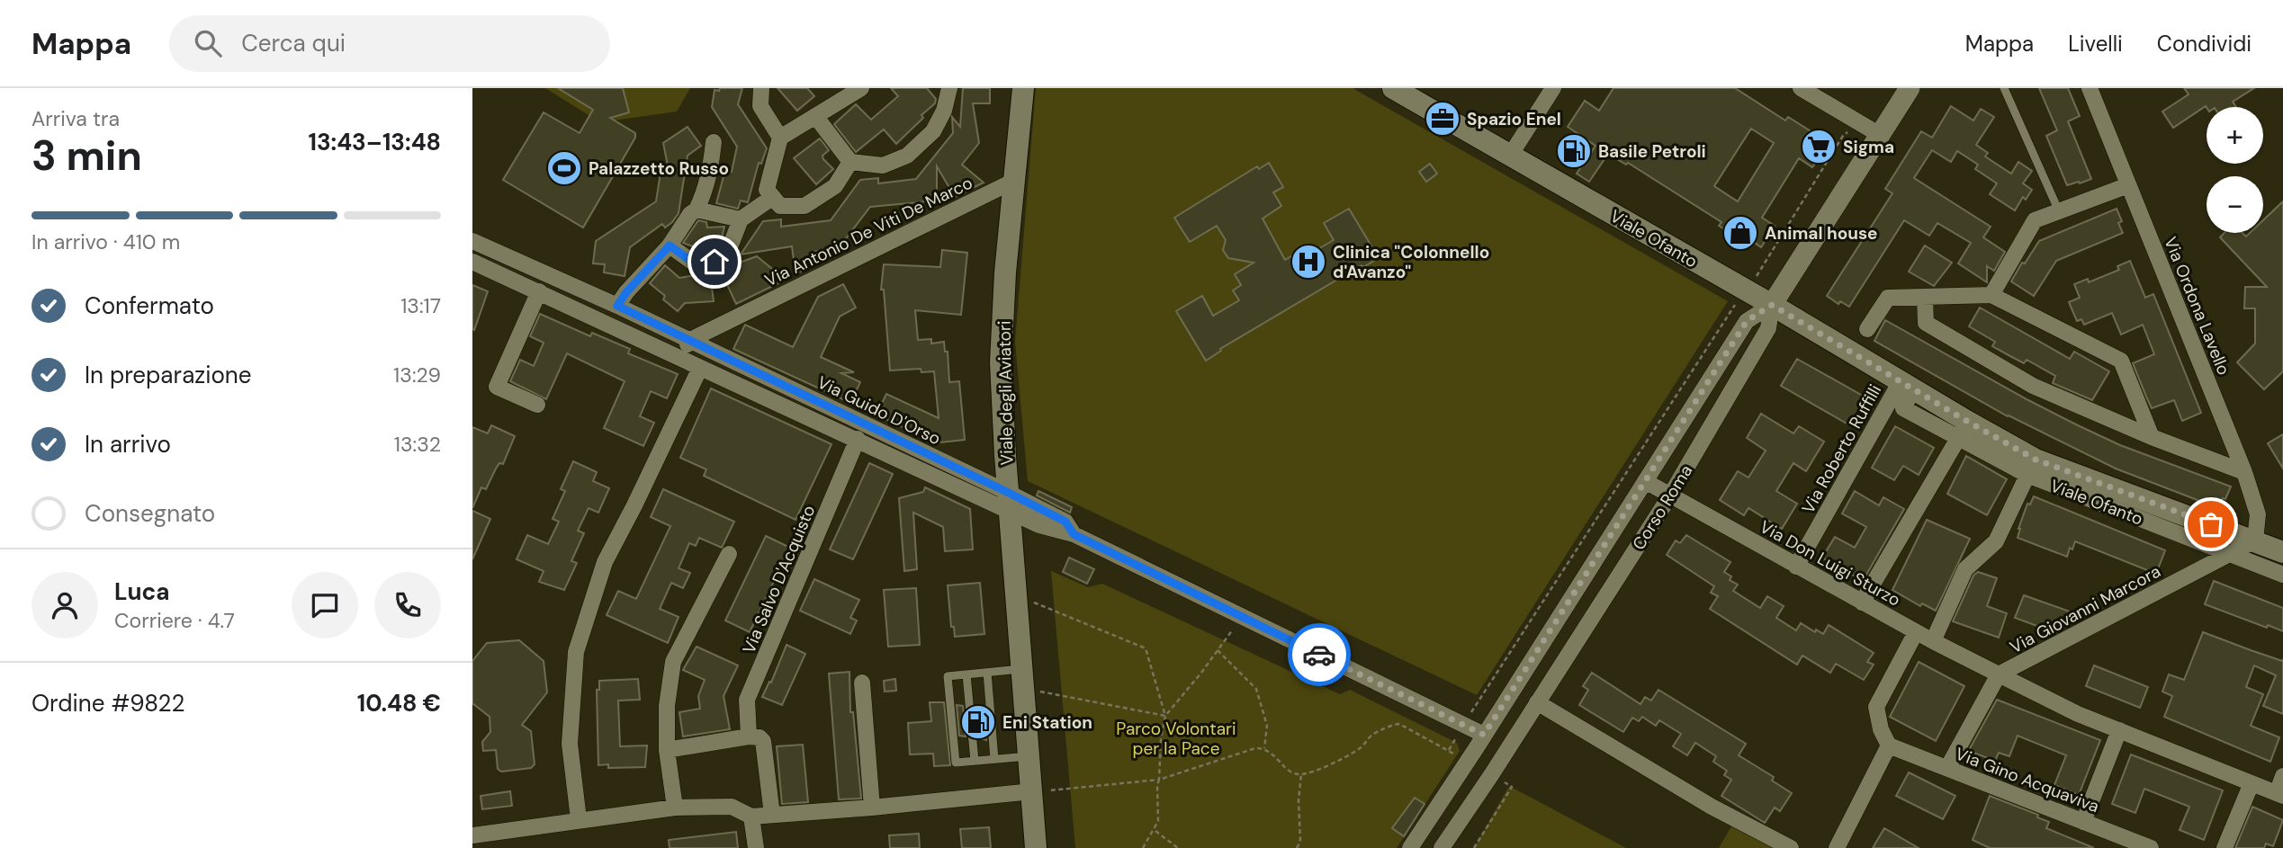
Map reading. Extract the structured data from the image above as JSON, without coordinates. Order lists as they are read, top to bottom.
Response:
{
  "streets": {
    "main road": ["Viale Ofanto", "Viale degli Aviatori"],
    "street": [
      "Via Antonio De Viti De Marco",
      "Via Ordona Lavello",
      "Via Guido D'Orso",
      "Via Roberto Ruffilli",
      "Corso Roma",
      "Via Don Luigi Sturzo",
      "Via Salvo D'Acquisto",
      "Via Giovanni Marcora",
      "Via Gino Acquaviva"
    ]
  },
  "crossings": [
    ["Via Antonio De Viti De Marco", "Viale degli Aviatori"],
    ["Via Antonio De Viti De Marco", "Via Guido D'Orso"],
    ["Viale Ofanto", "Via Ordona Lavello"],
    ["Viale Ofanto", "Via Roberto Ruffilli"],
    ["Viale Ofanto", "Corso Roma"],
    ["Viale Ofanto", "Via Giovanni Marcora"],
    ["Via Ordona Lavello", "Via Giovanni Marcora"],
    ["Viale degli Aviatori", "Via Guido D'Orso"],
    ["Via Guido D'Orso", "Via Salvo D'Acquisto"],
    ["Via Roberto Ruffilli", "Via Don Luigi Sturzo"],
    ["Corso Roma", "Via Don Luigi Sturzo"],
    ["Via Don Luigi Sturzo", "Via Giovanni Marcora"]
  ],
  "parks": ["Parco Volontari per la Pace"],
  "places": {
    "office": ["Spazio Enel"],
    "supermarket": ["Sigma"],
    "fuel station": ["Basile Petroli", "Eni Station"],
    "sports": ["Palazzetto Russo"],
    "shop": ["Animal house"],
    "hospital": ["Clinica \"Colonnello d'Avanzo\""]
  },
  "page": {
    "header": "Mappa",
    "search": "Cerca qui",
    "nav": ["Mappa", "Livelli", "Condividi"],
    "heading": ["3 min", "Arriva tra", "13:43–13:48"],
    "panel": [
      "Luca",
      "Corriere · 4.7",
      "Ordine #9822",
      "10.48 €"
    ],
    "map_buttons": ["+", "−"],
    "bar": "In arrivo · 410 m",
    "list": [
      ["Confermato", "13:17"],
      ["In preparazione", "13:29"],
      ["In arrivo", "13:32"],
      "Consegnato"
    ]
  }
}
